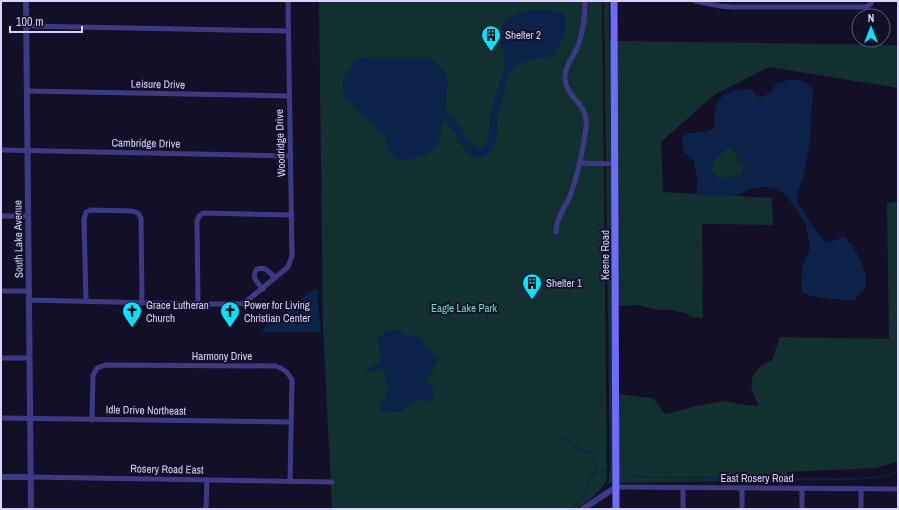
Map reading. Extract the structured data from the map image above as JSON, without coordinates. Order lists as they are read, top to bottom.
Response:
{
  "streets": {
    "main road": ["Keene Road"],
    "street": [
      "Leisure Drive",
      "Cambridge Drive",
      "Woodridge Drive",
      "South Lake Avenue",
      "Harmony Drive",
      "Idle Drive Northeast",
      "Rosery Road East",
      "East Rosery Road"
    ]
  },
  "crossings": [
    ["Leisure Drive", "Woodridge Drive"],
    ["Leisure Drive", "South Lake Avenue"],
    ["Cambridge Drive", "Woodridge Drive"],
    ["Cambridge Drive", "South Lake Avenue"],
    ["Woodridge Drive", "South Lake Avenue"],
    ["South Lake Avenue", "Idle Drive Northeast"],
    ["South Lake Avenue", "Rosery Road East"],
    ["Keene Road", "East Rosery Road"],
    ["Harmony Drive", "Idle Drive Northeast"],
    ["Harmony Drive", "Rosery Road East"]
  ],
  "parks": ["Eagle Lake Park"],
  "places": {
    "building": ["Shelter 2", "Shelter 1"],
    "church": ["Grace Lutheran Church", "Power for Living Christian Center"]
  },
  "scale_bar": "100 m",
  "north": "top"
}
